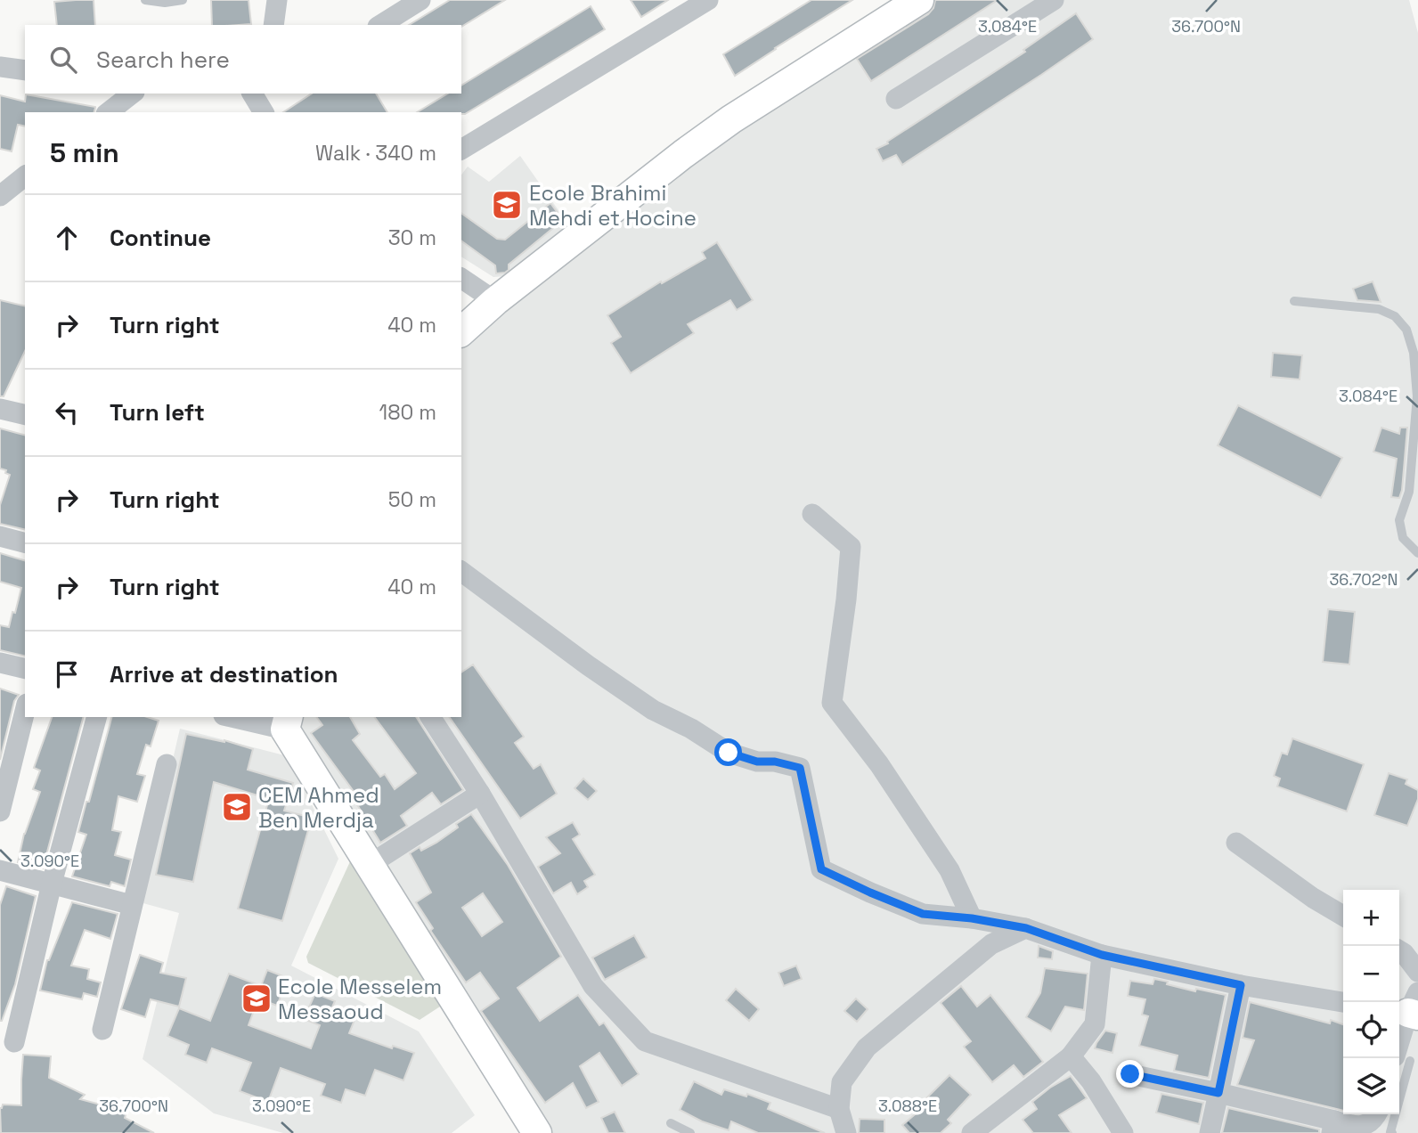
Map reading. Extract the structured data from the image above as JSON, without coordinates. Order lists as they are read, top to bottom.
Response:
{
  "places": {
    "school or university": ["Ecole Brahimi Mehdi et Hocine", "CEM Ahmed Ben Merdja", "Ecole Messelem Messaoud"]
  },
  "page": {
    "search": "Search here",
    "heading": ["5 min", "Walk · 340 m"],
    "list": [
      ["Continue", "30 m"],
      ["Turn right", "40 m"],
      ["Turn left", "180 m"],
      ["Turn right", "50 m"],
      ["Turn right", "40 m"],
      "Arrive at destination"
    ],
    "map_buttons": ["+", "−"]
  },
  "coordinates": [
    "3.084°E",
    "36.700°N",
    "36.702°N",
    "3.090°E",
    "3.088°E"
  ]
}
